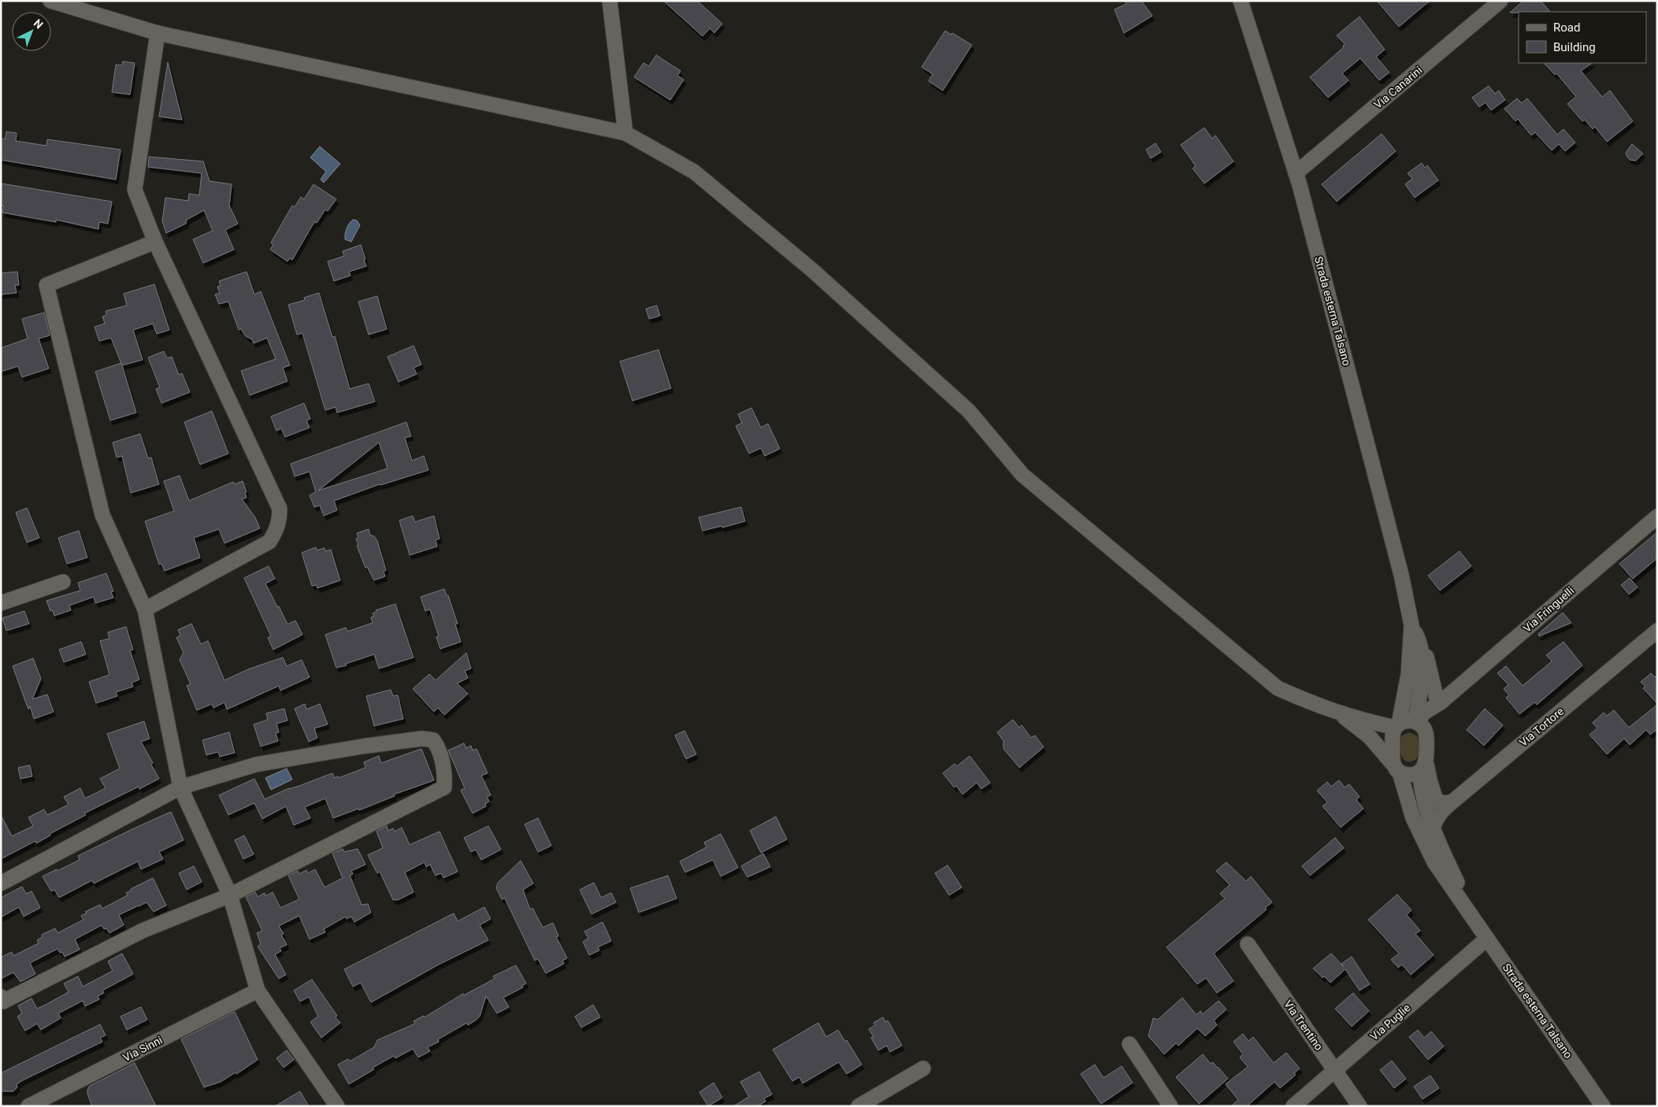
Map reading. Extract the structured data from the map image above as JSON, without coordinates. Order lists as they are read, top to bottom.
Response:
{
  "streets": {
    "street": [
      "Via Canarini",
      "Strada esterna Talsano",
      "Via Fringuelli",
      "Via Tortore",
      "Via Puglie",
      "Via Trentino",
      "Via Sinni"
    ]
  },
  "crossings": [
    ["Via Canarini", "Strada esterna Talsano"],
    ["Strada esterna Talsano", "Via Fringuelli"],
    ["Strada esterna Talsano", "Via Tortore"],
    ["Strada esterna Talsano", "Via Puglie"],
    ["Via Puglie", "Via Trentino"]
  ],
  "legend": ["Road", "Building"],
  "north": "top right"
}
